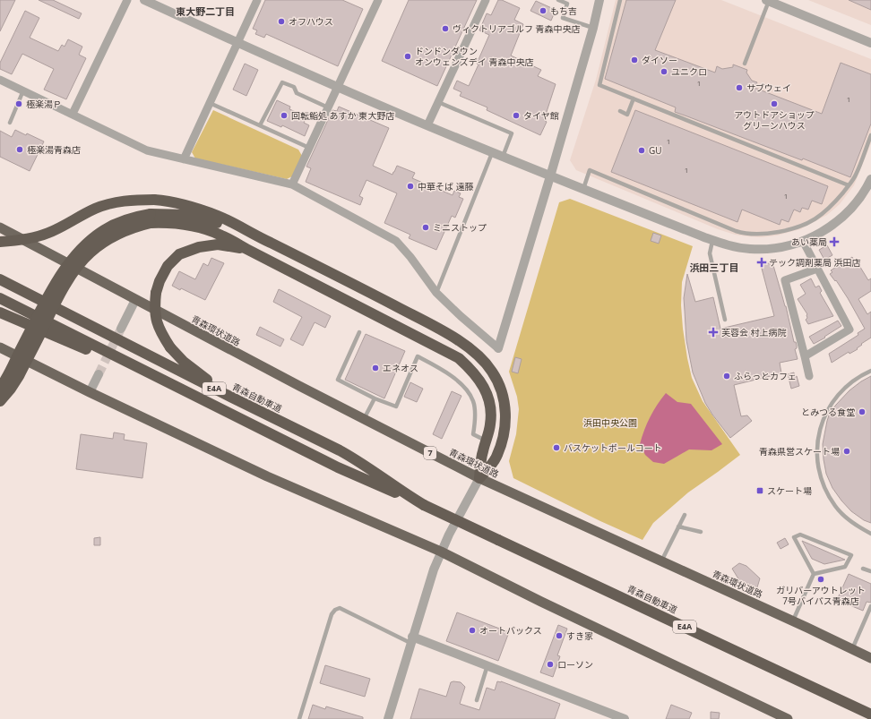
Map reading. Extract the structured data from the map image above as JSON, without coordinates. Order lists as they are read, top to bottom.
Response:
{
  "streets": {
    "highway": [
      "青森環状道路",
      "E4A",
      "青森自動車道",
      "7"
    ]
  },
  "districts": ["東大野二丁目", "浜田三丁目"],
  "parks": ["浜田中央公園"],
  "places": {
    "other": [
      "もち吉",
      "オフハウス",
      "ヴィクトリアゴルフ 青森中央店",
      "ドンドンダウン オンウェンズデイ 青森中央店",
      "ダイソー",
      "ユニクロ",
      "サブウェイ",
      "極楽湯Ｐ",
      "アウトドアショップ グリーンハウス",
      "回転鮨処 あすか 東大野店",
      "タイヤ館",
      "極楽湯青森店",
      "GU",
      "中華そば 遠藤",
      "ミニストップ",
      "エネオス",
      "ふらっとカフェ",
      "とみつる食堂",
      "バスケットボールコート",
      "青森県営スケート場",
      "ガリバーアウトレット 7号バイパス青森店",
      "オートバックス",
      "すき家",
      "ローソン"
    ],
    "health": ["あい薬局", "テック調剤薬局 浜田店", "芙蓉会 村上病院"],
    "transit": ["スケート場"]
  },
  "house_numbers": [
    "1",
    "1",
    "1",
    "1",
    "1"
  ]
}
